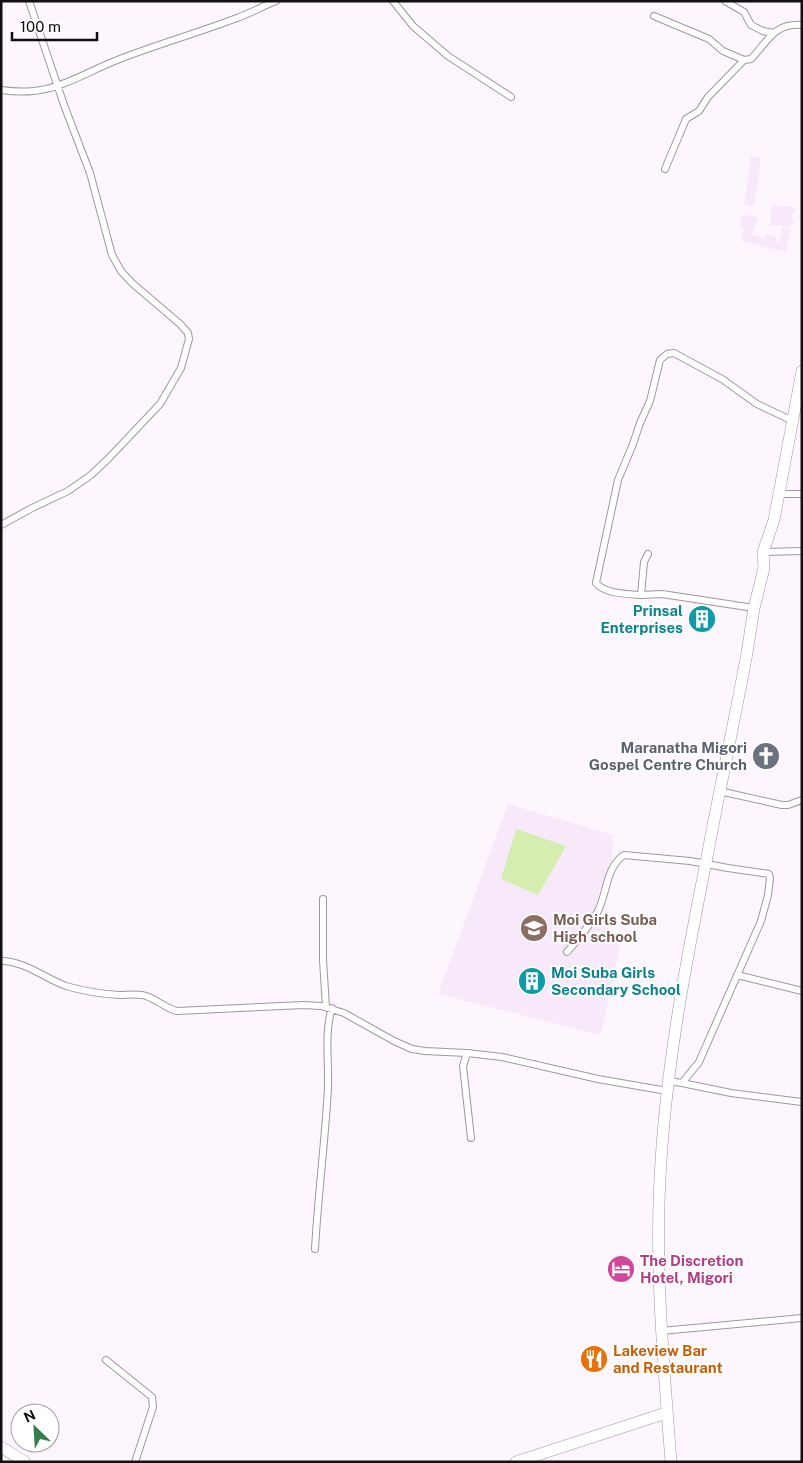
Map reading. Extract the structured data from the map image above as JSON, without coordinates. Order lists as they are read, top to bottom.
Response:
{
  "places": {
    "building": ["Prinsal Enterprises", "Moi Suba Girls Secondary School"],
    "church": ["Maranatha Migori Gospel Centre Church"],
    "school or university": ["Moi Girls Suba High school"],
    "hotel": ["The Discretion Hotel, Migori"],
    "restaurant": ["Lakeview Bar and Restaurant"]
  },
  "scale_bar": "100 m",
  "north": "top left"
}
